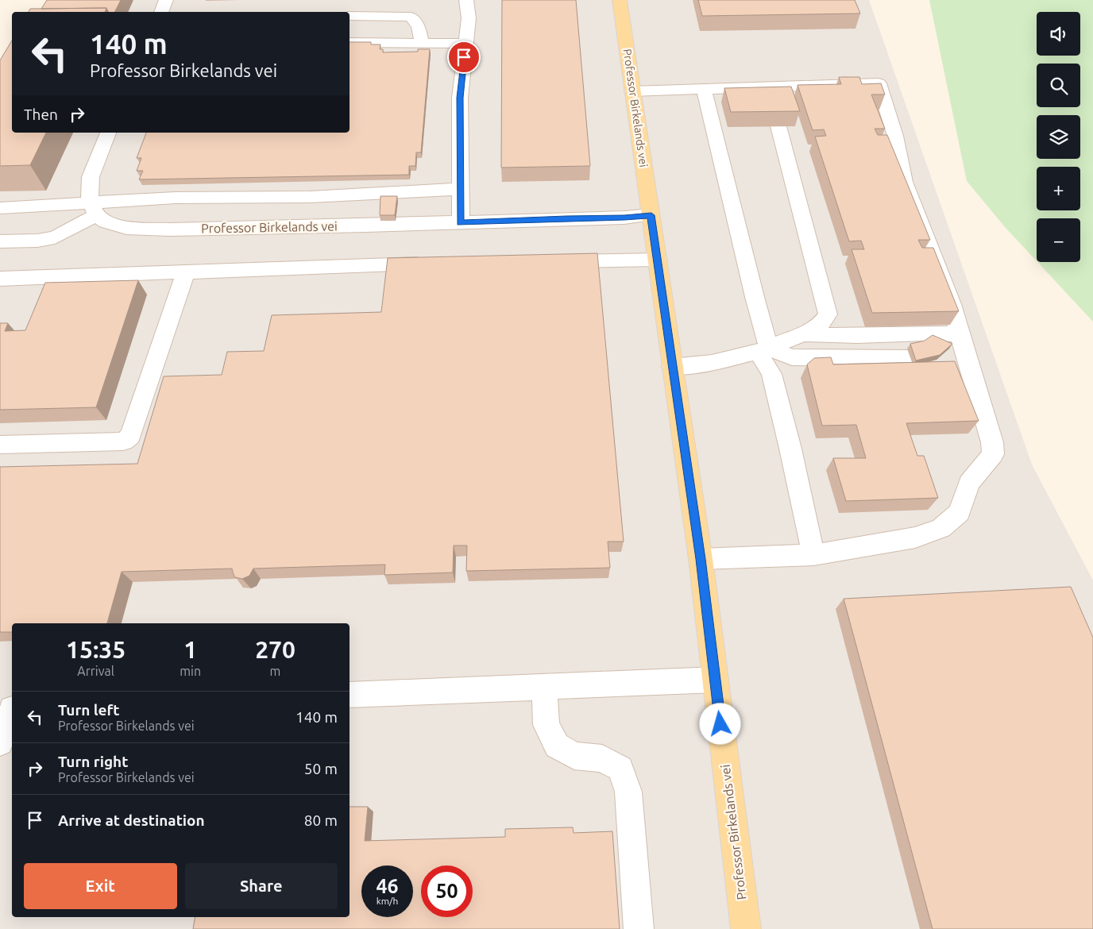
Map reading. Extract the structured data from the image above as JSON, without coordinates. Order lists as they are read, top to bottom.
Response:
{
  "streets": {
    "main road": ["Professor Birkelands vei"]
  },
  "page": {
    "map_buttons": ["+", "−"],
    "turn": ["140 m", "Professor Birkelands vei"],
    "then": "Then",
    "eta": [
      "15:35",
      "Arrival",
      "1",
      "min",
      "270",
      "m"
    ],
    "list": [
      {
        "name": "Turn left",
        "note": "Professor Birkelands vei",
        "value": "140 m"
      },
      {
        "name": "Turn right",
        "note": "Professor Birkelands vei",
        "value": "50 m"
      },
      {
        "name": "Arrive at destination",
        "value": "80 m"
      }
    ],
    "buttons": ["Exit", "Share"],
    "speed": "46 km/h",
    "limit": "50"
  }
}
